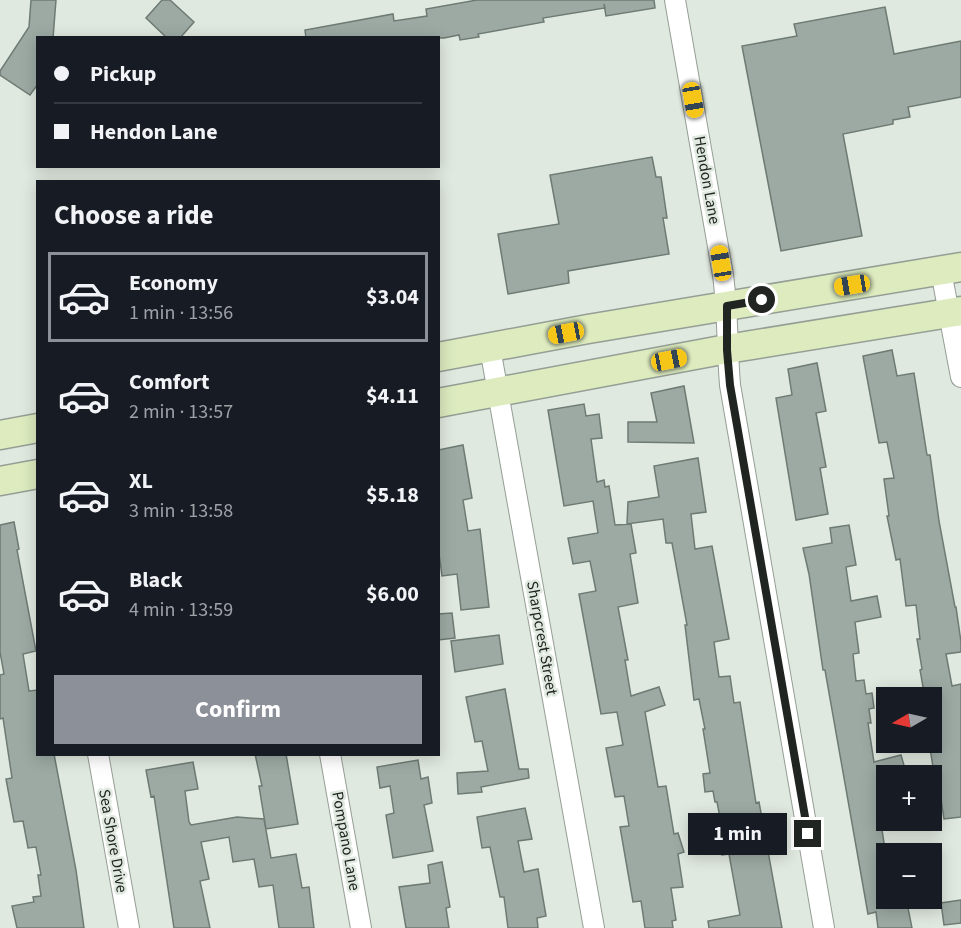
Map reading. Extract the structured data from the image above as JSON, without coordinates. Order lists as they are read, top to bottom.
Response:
{
  "streets": {
    "street": [
      "Hendon Lane",
      "Sharpcrest Street",
      "Sea Shore Drive",
      "Pompano Lane"
    ]
  },
  "north": "left",
  "page": {
    "banner": ["Pickup", "Hendon Lane"],
    "heading": "Choose a ride",
    "list": [
      {
        "name": "Economy",
        "note": "1 min · 13:56",
        "value": "$3.04"
      },
      {
        "name": "Comfort",
        "note": "2 min · 13:57",
        "value": "$4.11"
      },
      {
        "name": "XL",
        "note": "3 min · 13:58",
        "value": "$5.18"
      },
      {
        "name": "Black",
        "note": "4 min · 13:59",
        "value": "$6.00"
      }
    ],
    "buttons": "Confirm",
    "map_buttons": ["+", "−"],
    "bubble": "1 min"
  }
}
